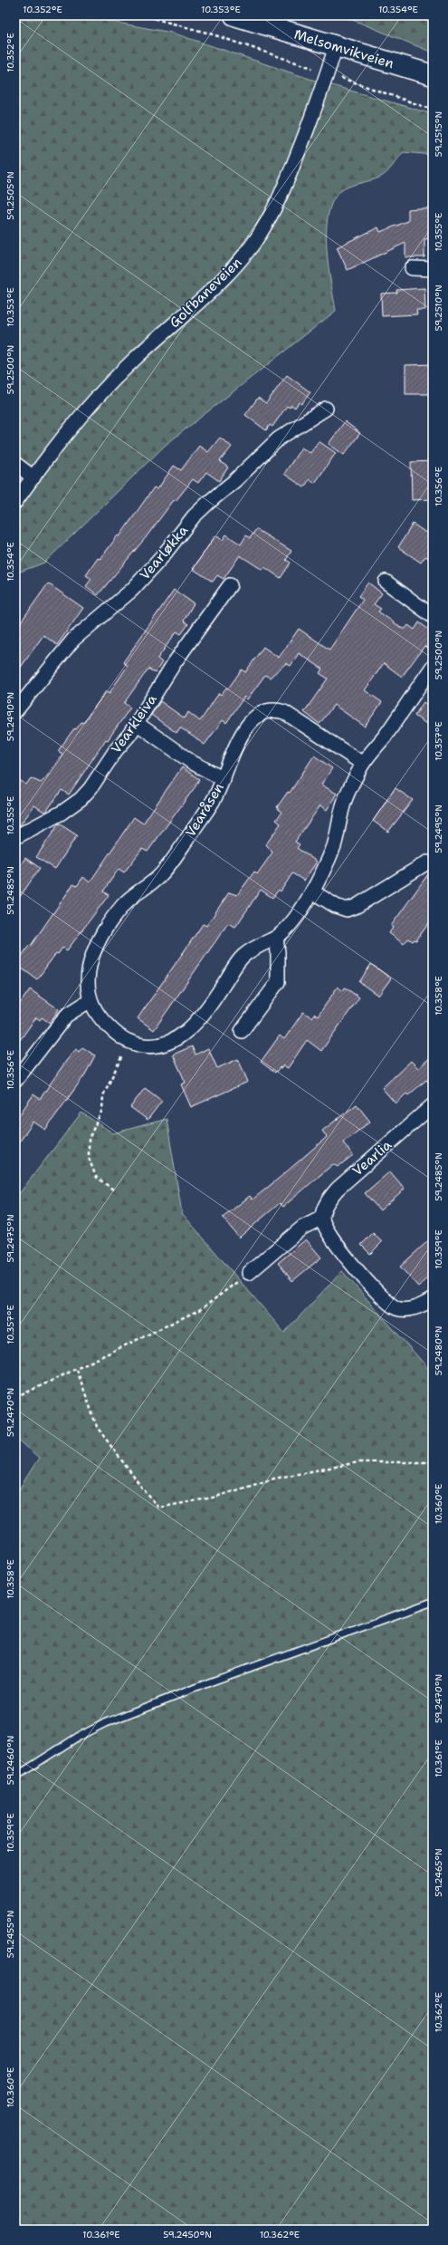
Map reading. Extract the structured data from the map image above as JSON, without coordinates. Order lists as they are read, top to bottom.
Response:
{
  "streets": {
    "main road": ["Melsomvikveien"],
    "street": [
      "Golfbaneveien",
      "Vearløkka",
      "Vearkleiva",
      "Vearåsen",
      "Vearlia"
    ]
  },
  "crossings": [
    ["Melsomvikveien", "Golfbaneveien"]
  ],
  "coordinates": [
    "10.352°E",
    "10.353°E",
    "10.354°E",
    "59.2515°N",
    "59.2505°N",
    "10.355°E",
    "59.2510°N",
    "59.2500°N",
    "10.356°E",
    "59.2490°N",
    "10.357°E",
    "59.2495°N",
    "59.2485°N",
    "10.358°E",
    "59.2475°N",
    "10.359°E",
    "59.2480°N",
    "59.2470°N",
    "10.360°E",
    "10.361°E",
    "59.2460°N",
    "59.2465°N",
    "59.2455°N",
    "10.362°E",
    "59.2450°N"
  ]
}
